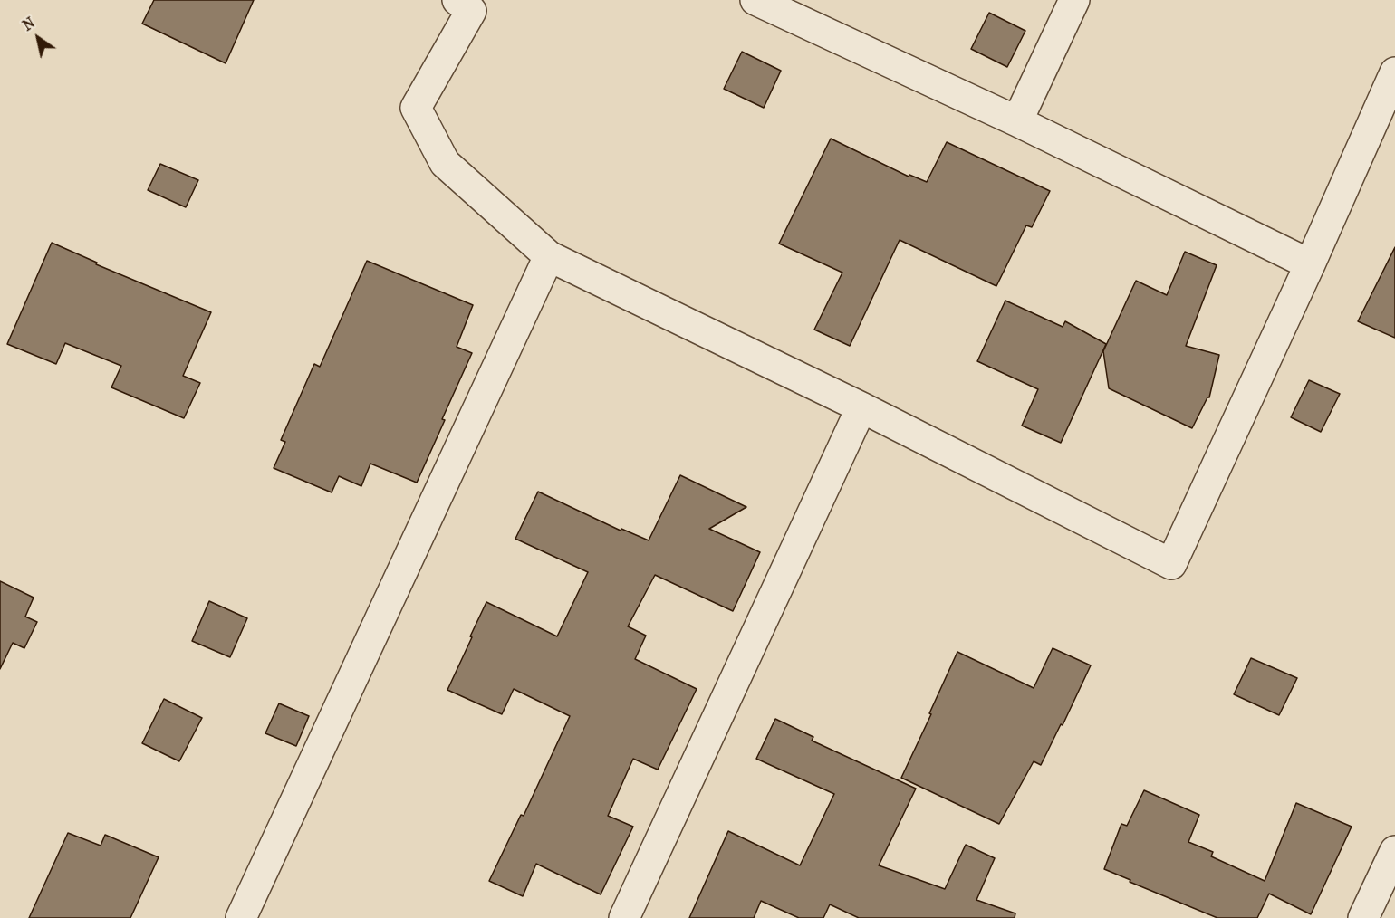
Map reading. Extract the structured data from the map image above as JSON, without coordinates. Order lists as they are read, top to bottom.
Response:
{
  "north": "top left"
}
